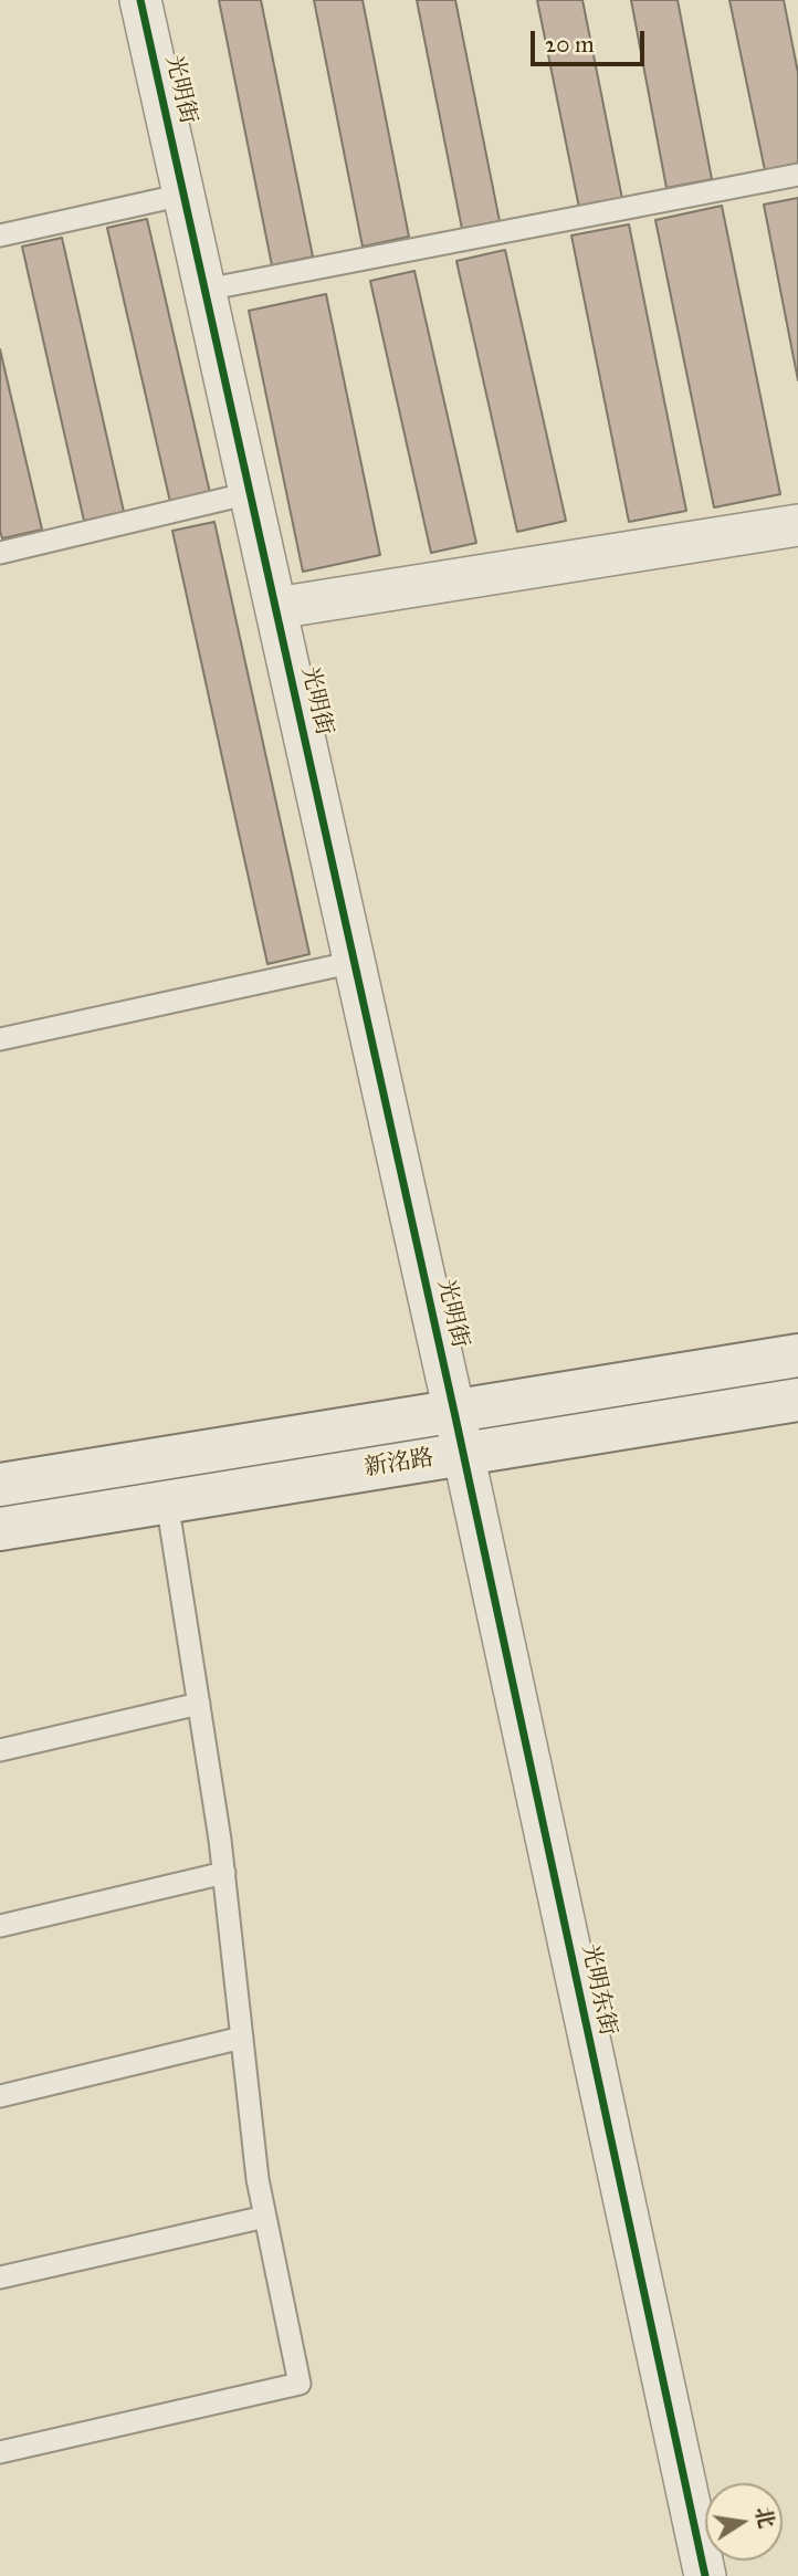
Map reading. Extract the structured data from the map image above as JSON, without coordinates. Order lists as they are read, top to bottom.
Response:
{
  "streets": {
    "main road": ["新洺路"],
    "street": ["光明街", "光明东街"]
  },
  "crossings": [
    ["光明街", "新洺路"],
    ["光明街", "光明东街"],
    ["新洺路", "光明东街"]
  ],
  "scale_bar": "20 m",
  "north": "right"
}
